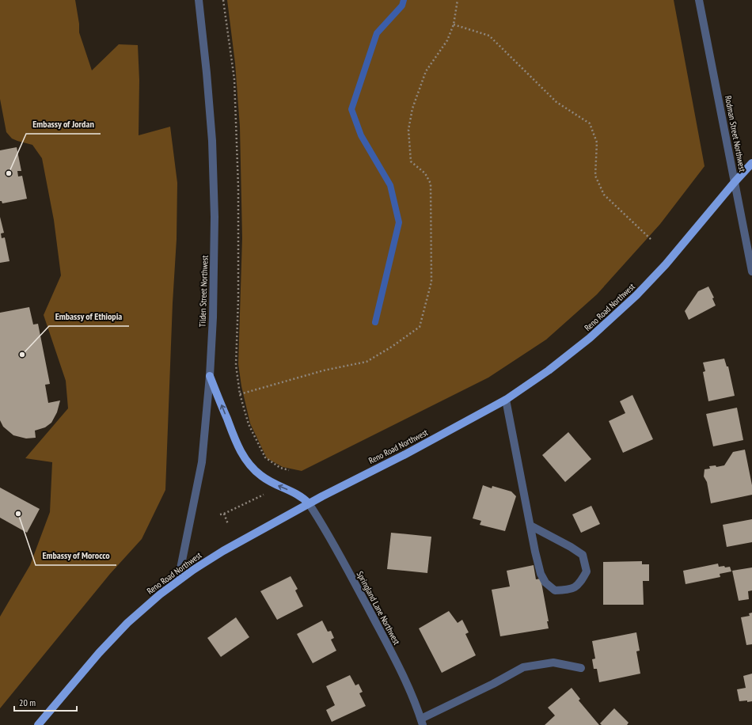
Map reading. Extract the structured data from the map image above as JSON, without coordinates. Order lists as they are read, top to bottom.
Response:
{
  "streets": {
    "main road": ["Reno Road Northwest"],
    "street": ["Rodman Street Northwest", "Tilden Street Northwest", "Springland Lane Northwest"]
  },
  "crossings": [
    ["Rodman Street Northwest", "Reno Road Northwest"],
    ["Tilden Street Northwest", "Reno Road Northwest"],
    ["Reno Road Northwest", "Springland Lane Northwest"]
  ],
  "places": ["Embassy of Jordan", "Embassy of Ethiopia", "Embassy of Morocco"],
  "scale_bar": "20 m"
}
